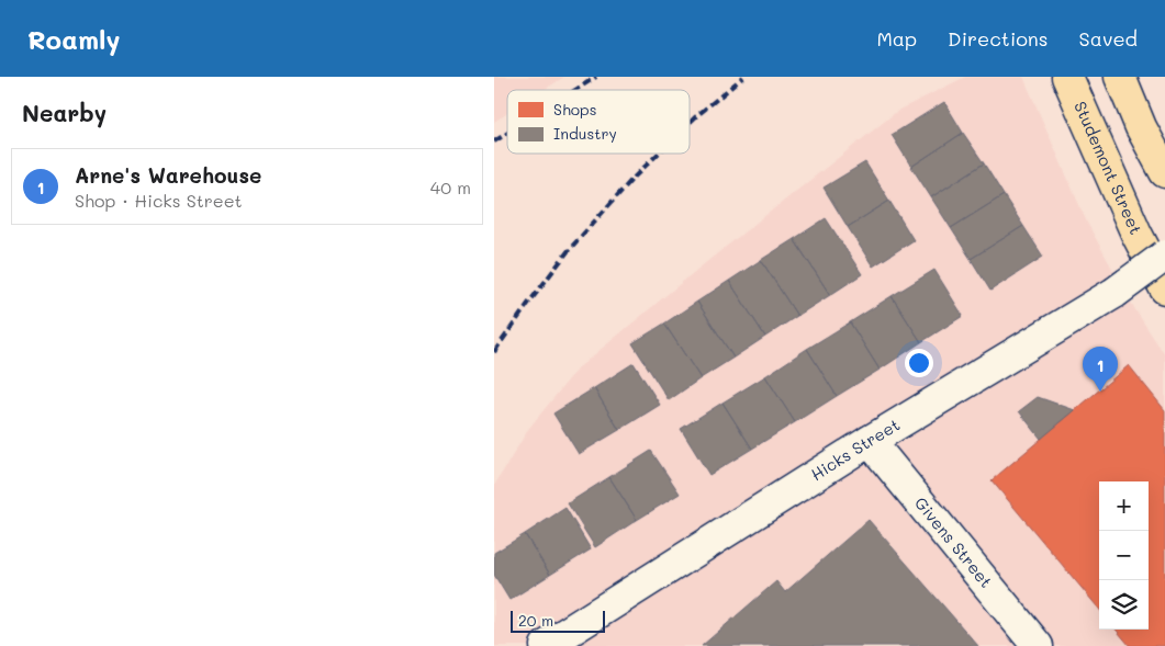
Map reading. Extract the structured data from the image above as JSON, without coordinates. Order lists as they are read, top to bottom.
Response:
{
  "streets": {
    "main road": ["Studemont Street"],
    "street": ["Hicks Street", "Givens Street"]
  },
  "crossings": [
    ["Hicks Street", "Givens Street"]
  ],
  "legend": ["Shops", "Industry"],
  "scale_bar": "20 m",
  "page": {
    "header": "Roamly",
    "nav": ["Map", "Directions", "Saved"],
    "heading": "Nearby",
    "list": [
      {
        "mark": "1",
        "name": "Arne's Warehouse",
        "note": "Shop · Hicks Street",
        "value": "40 m"
      }
    ],
    "pins": "1",
    "map_buttons": ["+", "−"],
    "scale": "20 m"
  }
}
